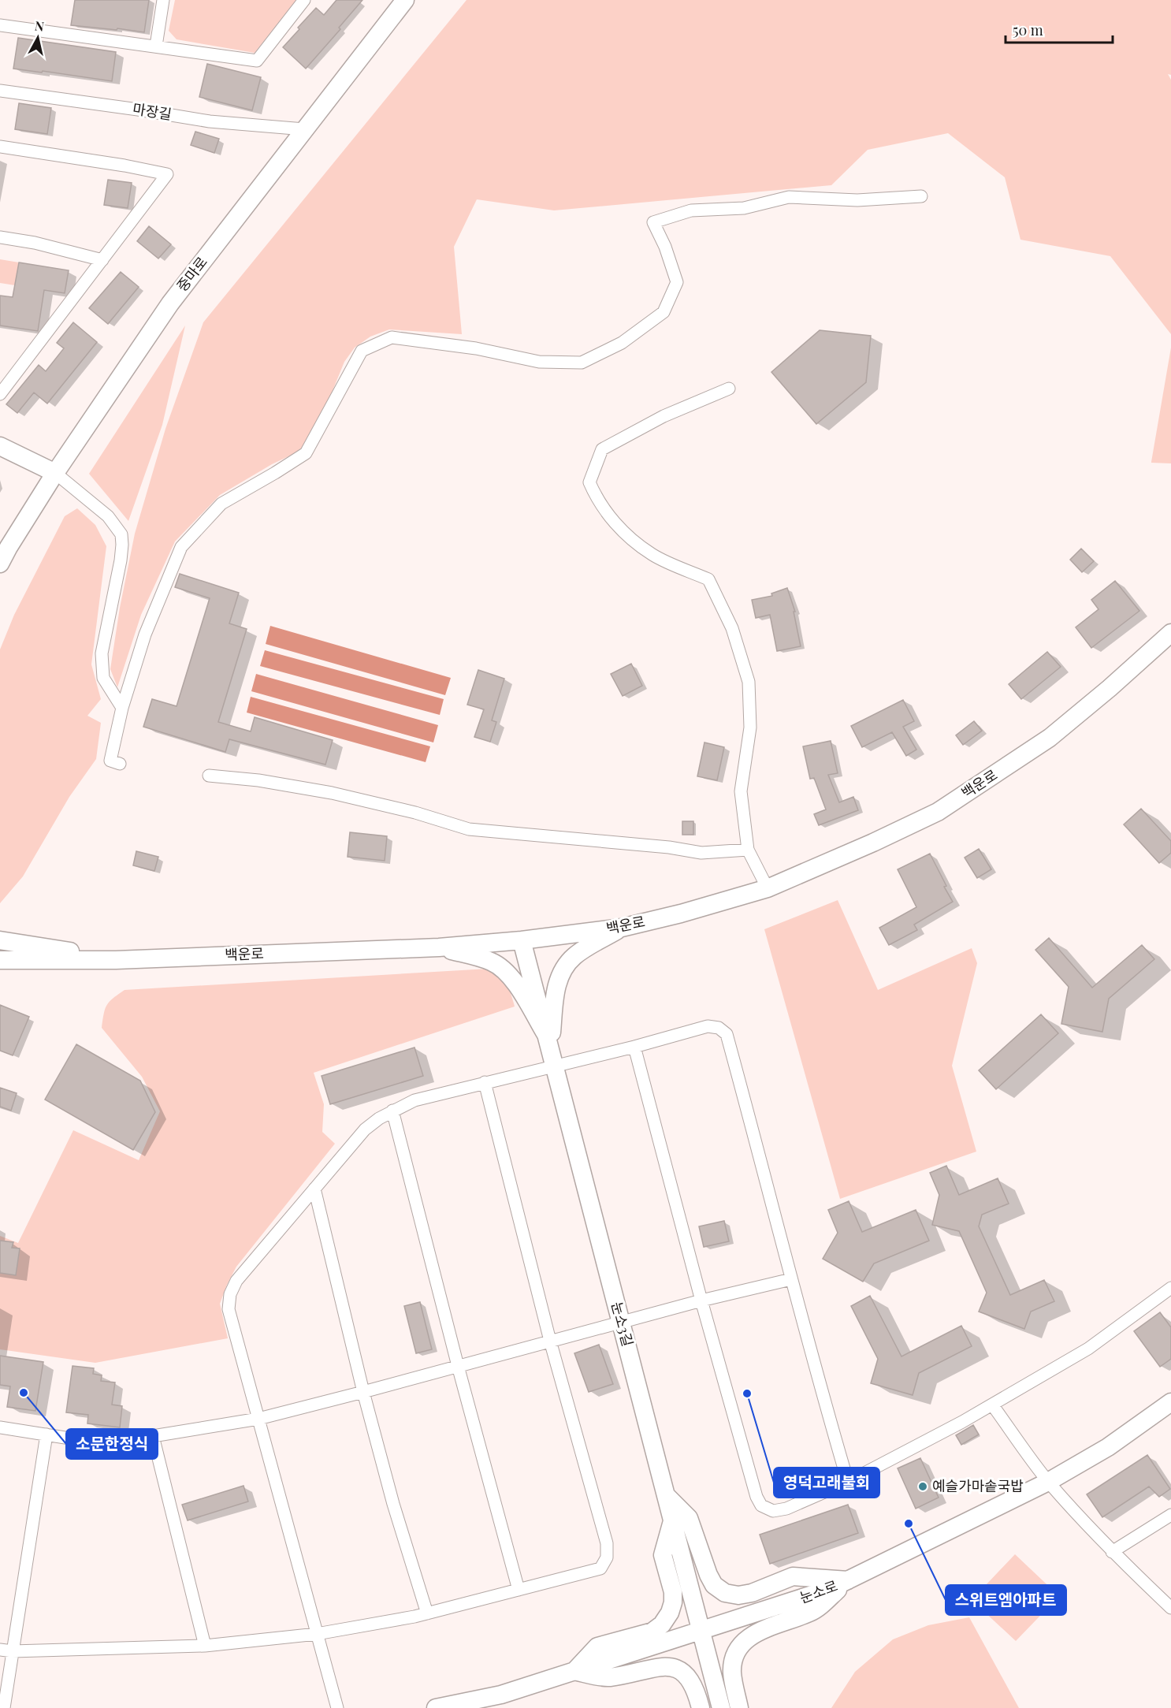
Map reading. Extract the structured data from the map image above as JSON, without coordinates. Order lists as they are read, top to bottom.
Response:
{
  "streets": {
    "street": [
      "마장길",
      "중마로",
      "백운로",
      "눈소3길",
      "눈소로"
    ]
  },
  "crossings": [
    ["마장길", "중마로"],
    ["백운로", "눈소3길"],
    ["눈소3길", "눈소로"]
  ],
  "places": [
    "소문한정식",
    "영덕고래불회",
    "예슬가마솥국밥",
    "스위트엠아파트"
  ],
  "scale_bar": "50 m",
  "north": "top"
}
